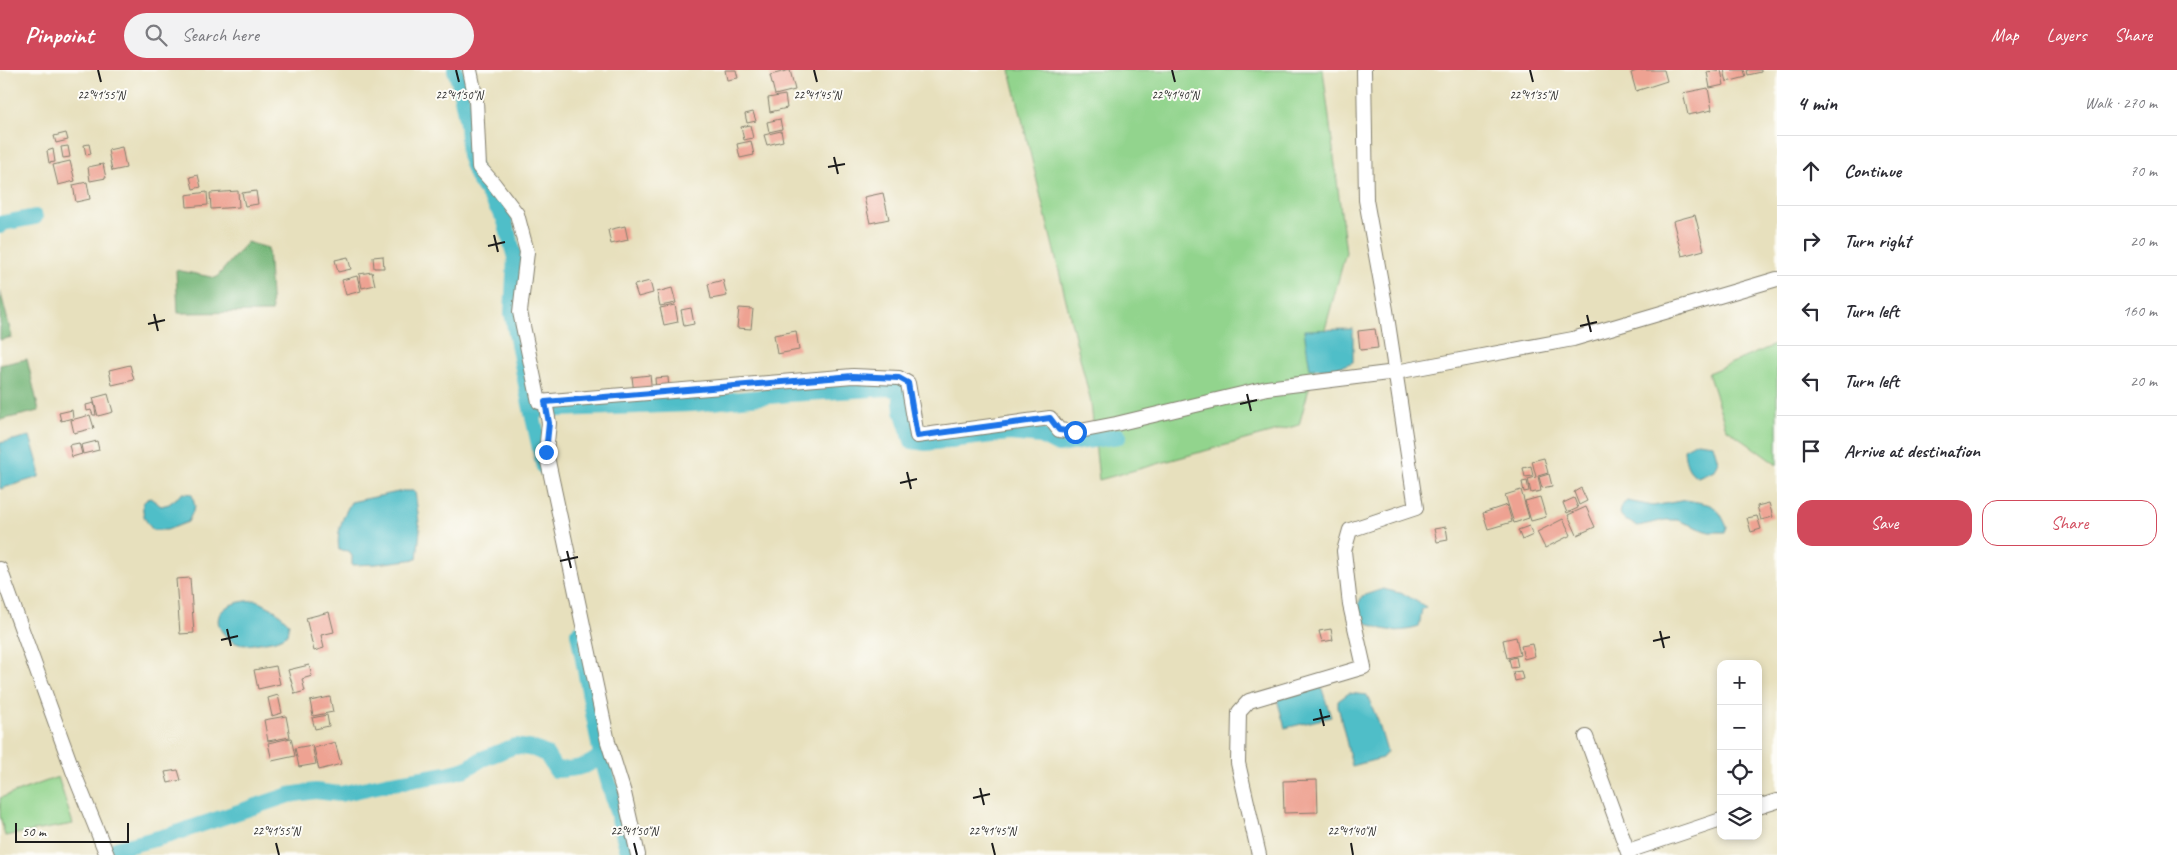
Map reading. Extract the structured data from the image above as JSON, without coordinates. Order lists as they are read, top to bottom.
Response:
{
  "scale_bar": "50 m",
  "page": {
    "header": "Pinpoint",
    "search": "Search here",
    "nav": ["Map", "Layers", "Share"],
    "heading": ["4 min", "Walk · 270 m"],
    "list": [
      ["Continue", "70 m"],
      ["Turn right", "20 m"],
      ["Turn left", "160 m"],
      ["Turn left", "20 m"],
      "Arrive at destination"
    ],
    "buttons": ["Save", "Share"],
    "map_buttons": ["+", "−"],
    "scale": "50 m"
  },
  "coordinates": [
    "22°41'55\"N",
    "22°41'50\"N",
    "22°41'45\"N",
    "22°41'40\"N",
    "22°41'35\"N"
  ]
}
